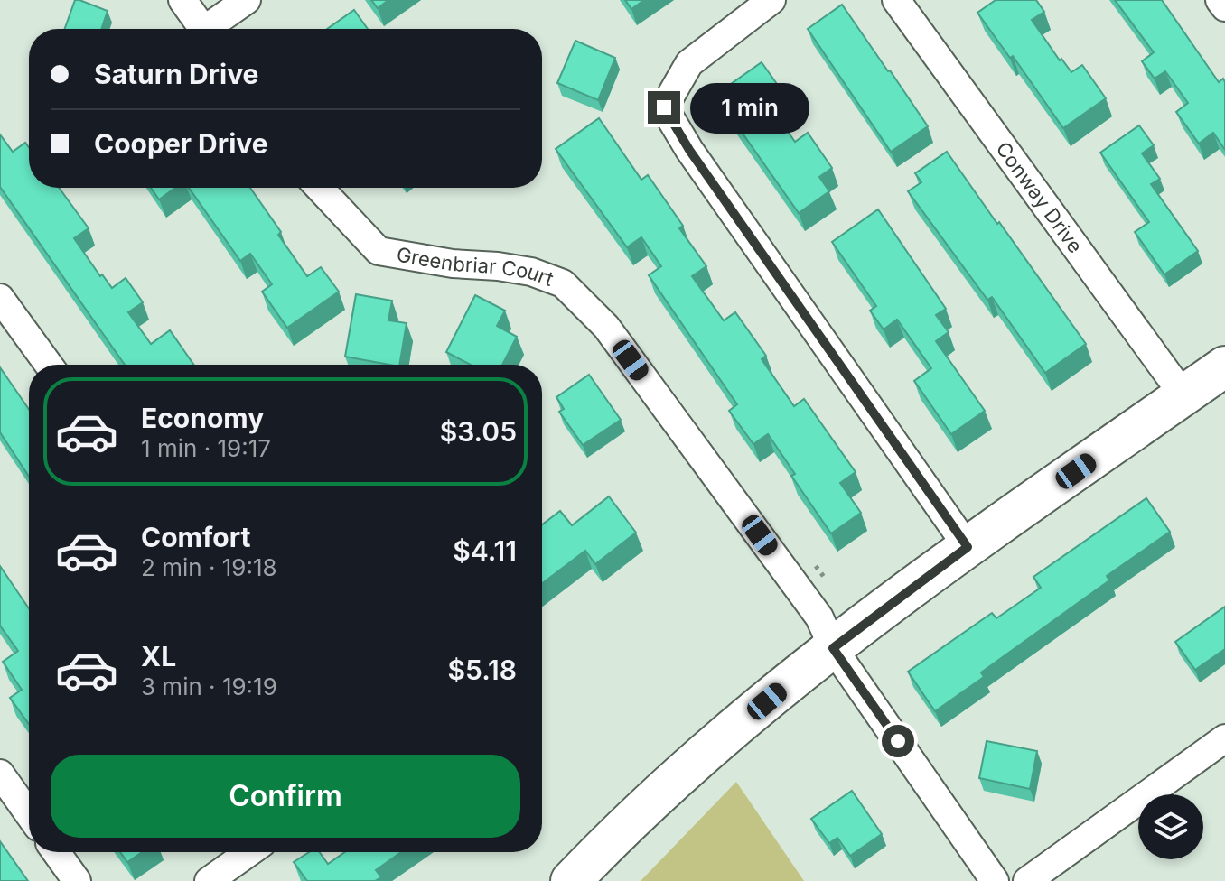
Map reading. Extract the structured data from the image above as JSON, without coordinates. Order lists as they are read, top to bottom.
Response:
{
  "streets": {
    "street": ["Conway Drive", "Greenbriar Court"]
  },
  "page": {
    "banner": ["Saturn Drive", "Cooper Drive"],
    "bubble": "1 min",
    "list": [
      {
        "name": "Economy",
        "note": "1 min · 19:17",
        "value": "$3.05"
      },
      {
        "name": "Comfort",
        "note": "2 min · 19:18",
        "value": "$4.11"
      },
      {
        "name": "XL",
        "note": "3 min · 19:19",
        "value": "$5.18"
      }
    ],
    "buttons": "Confirm"
  }
}
